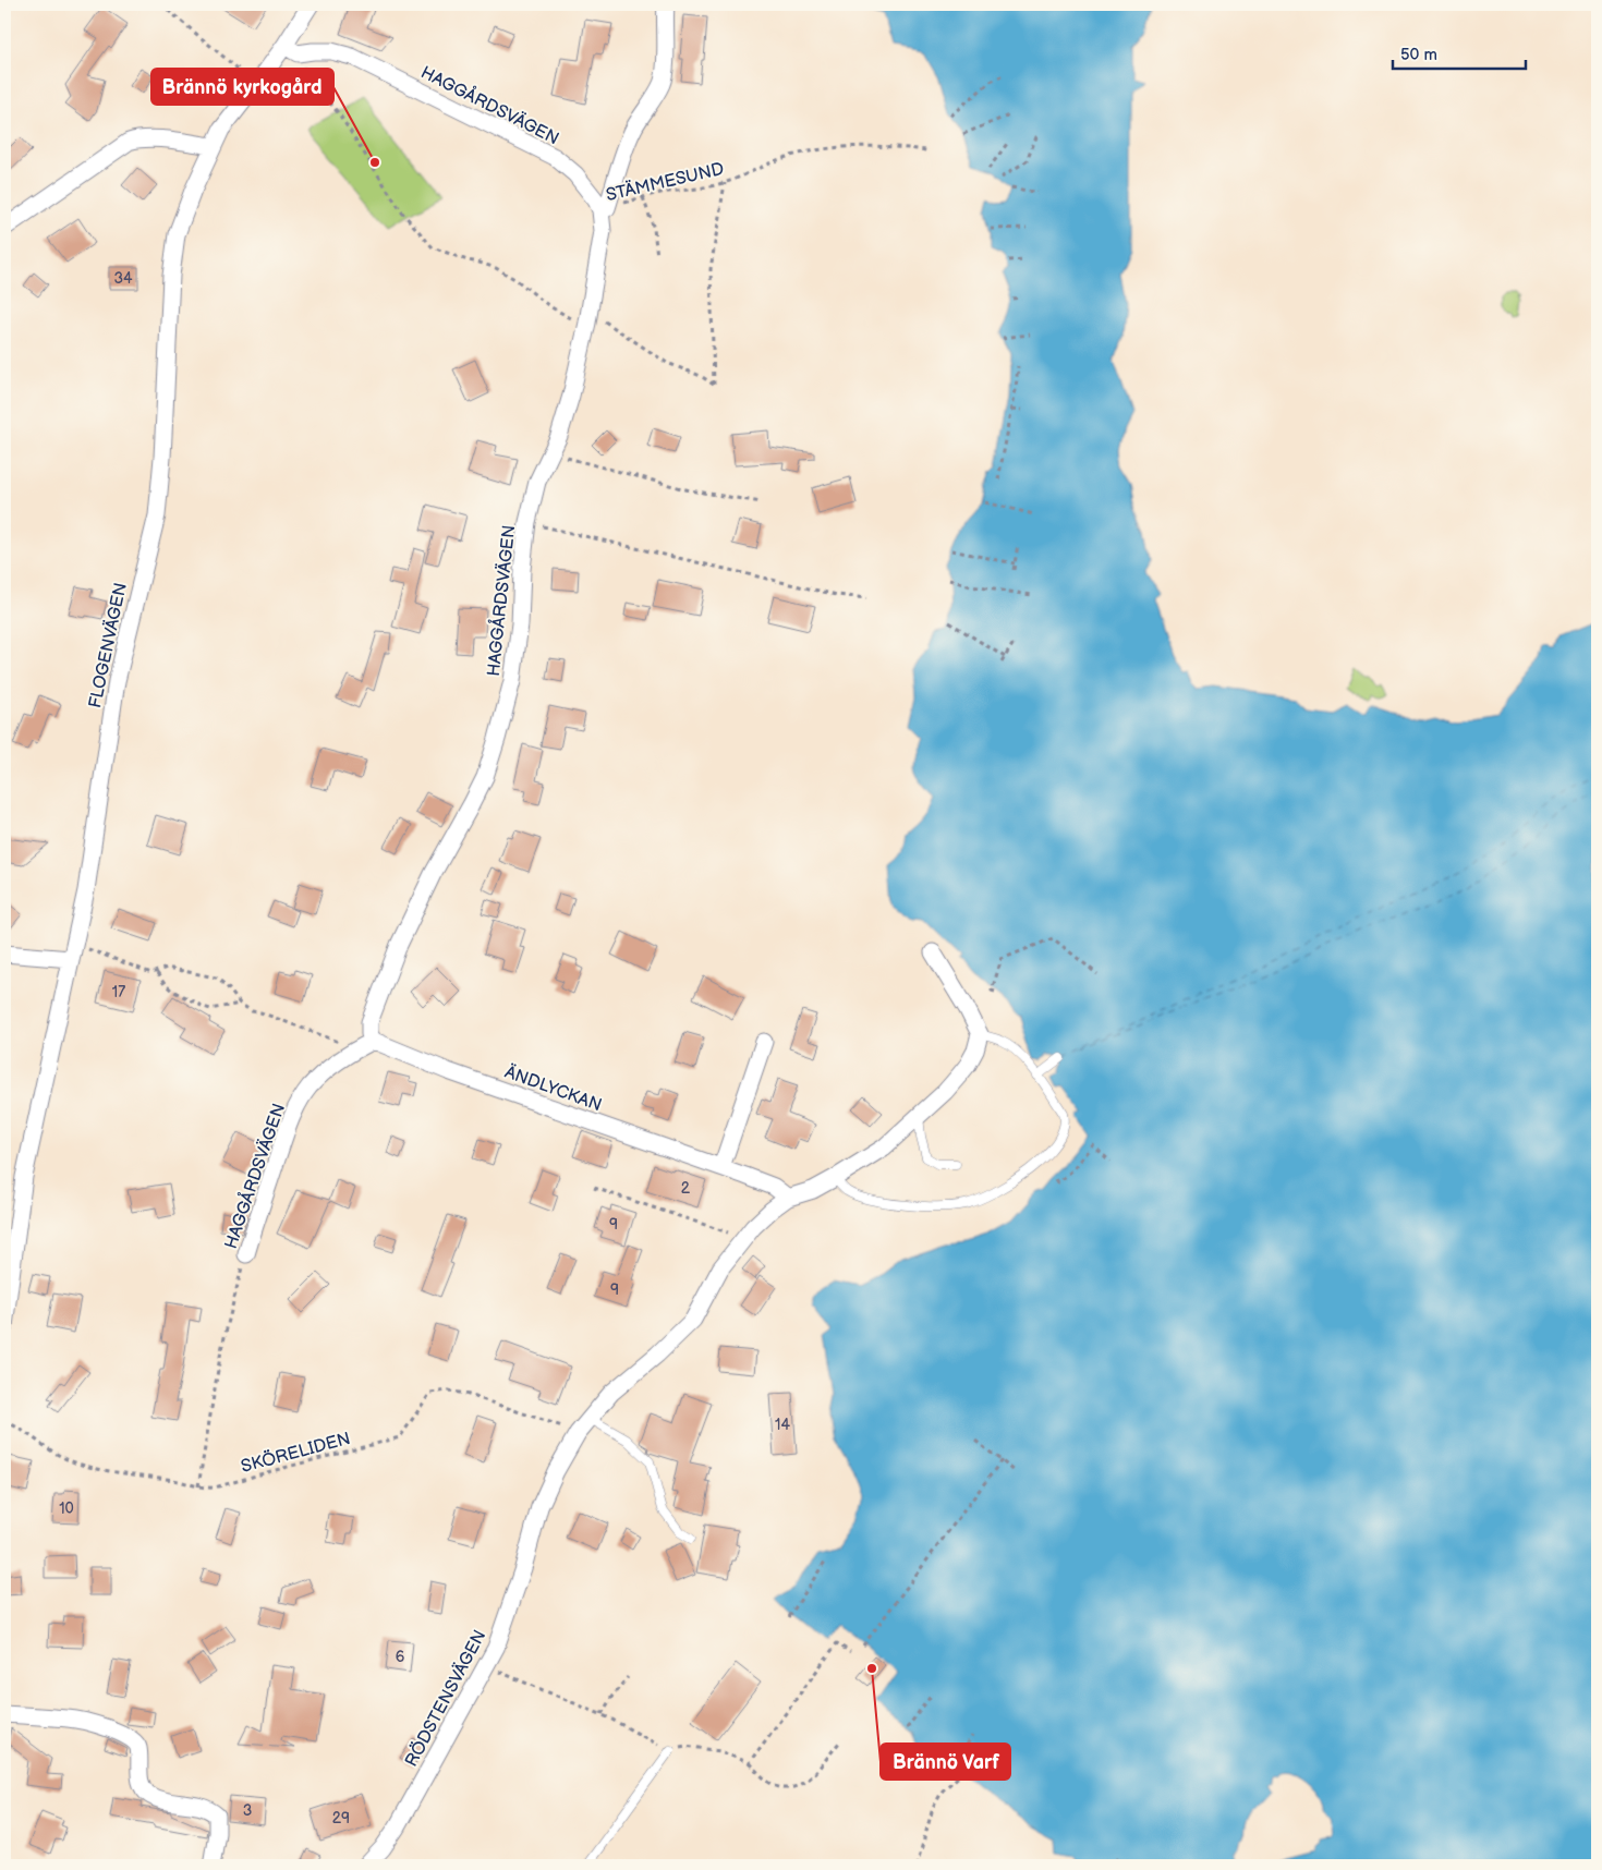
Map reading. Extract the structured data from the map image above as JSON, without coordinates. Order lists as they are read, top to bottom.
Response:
{
  "streets": {
    "street": [
      "HAGGÅRDSVÄGEN",
      "FLOGENVÄGEN",
      "ÄNDLYCKAN",
      "RÖDSTENSVÄGEN"
    ],
    "path": ["STÄMMESUND", "SKÖRELIDEN"]
  },
  "crossings": [
    ["HAGGÅRDSVÄGEN", "FLOGENVÄGEN"],
    ["HAGGÅRDSVÄGEN", "ÄNDLYCKAN"],
    ["HAGGÅRDSVÄGEN", "SKÖRELIDEN"],
    ["ÄNDLYCKAN", "RÖDSTENSVÄGEN"],
    ["SKÖRELIDEN", "RÖDSTENSVÄGEN"]
  ],
  "places": ["Brännö kyrkogård", "Brännö Varf"],
  "house_numbers": [
    "34",
    "17",
    "2",
    "9",
    "9",
    "14",
    "10",
    "6",
    "3",
    "29"
  ],
  "scale_bar": "50 m"
}
